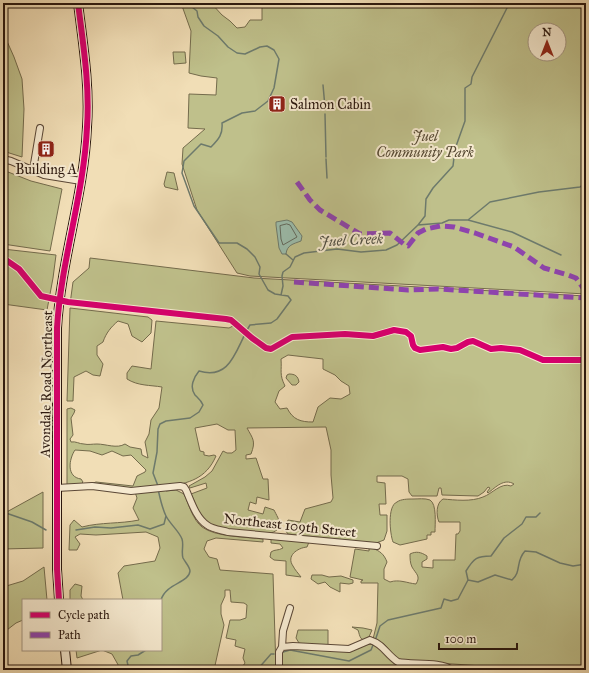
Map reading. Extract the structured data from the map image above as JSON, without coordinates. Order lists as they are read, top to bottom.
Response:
{
  "streets": {
    "main road": ["Avondale Road Northeast"],
    "street": ["Northeast 109th Street"]
  },
  "crossings": [
    ["Avondale Road Northeast", "Northeast 109th Street"]
  ],
  "water": ["Juel Creek"],
  "parks": ["Juel Community Park"],
  "places": {
    "building": ["Salmon Cabin", "Building A"]
  },
  "legend": ["Cycle path", "Path"],
  "scale_bar": "100 m",
  "north": "top"
}
